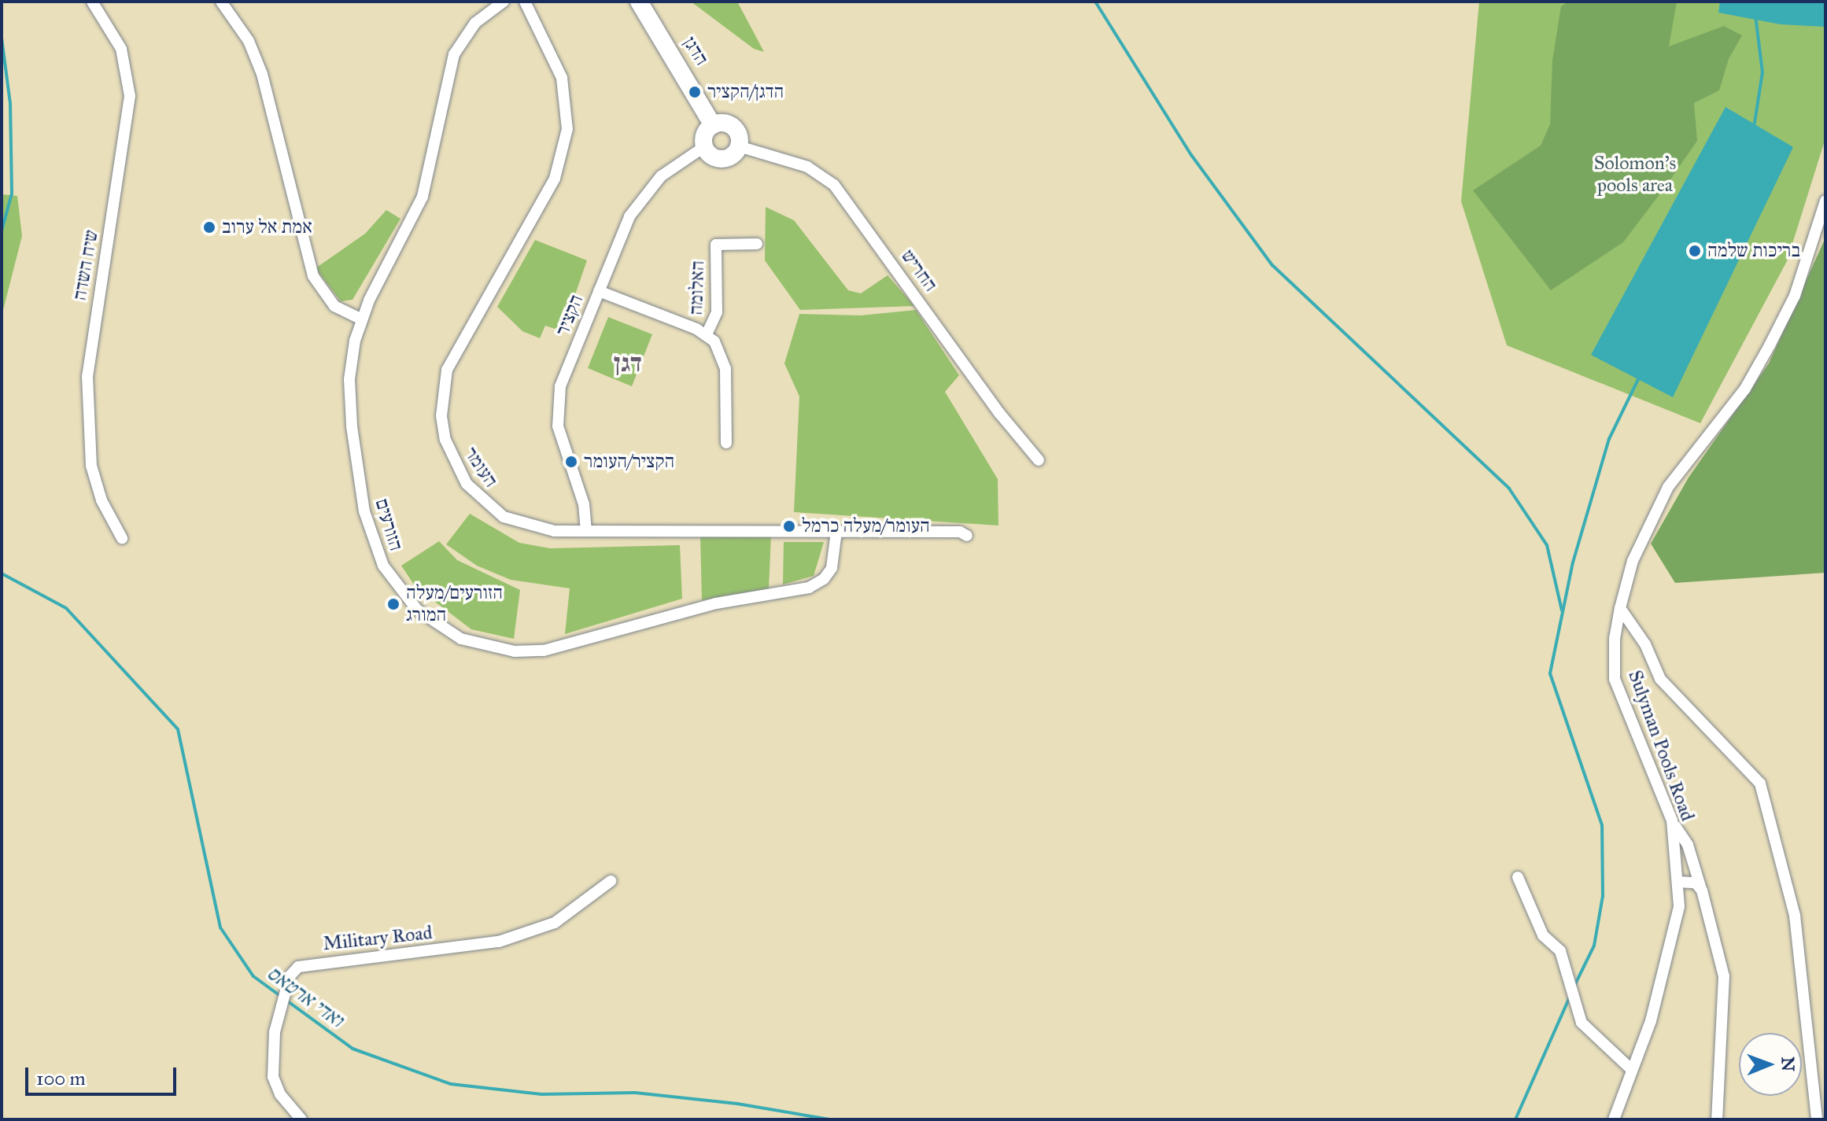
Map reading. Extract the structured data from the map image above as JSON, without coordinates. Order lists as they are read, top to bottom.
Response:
{
  "streets": {
    "street": [
      "הדגן",
      "שיח השדה",
      "החריש",
      "האלומה",
      "הקציר",
      "העומר",
      "הזורעים",
      "Sulyman Pools Road",
      "Military Road"
    ]
  },
  "crossings": [
    ["הדגן", "החריש"],
    ["הדגן", "הקציר"],
    ["החריש", "הקציר"],
    ["האלומה", "הקציר"],
    ["הקציר", "העומר"],
    ["העומר", "הזורעים"]
  ],
  "districts": ["דגן"],
  "water": ["ואדי ארטאס"],
  "parks": ["Solomon's pools area"],
  "places": [
    "הדגן/הקציר",
    "אמת אל ערוב",
    "בריכות שלמה",
    "הקציר/העומר",
    "העומר/מעלה כרמל",
    "הזורעים/מעלה המורג"
  ],
  "scale_bar": "100 m",
  "north": "right"
}
